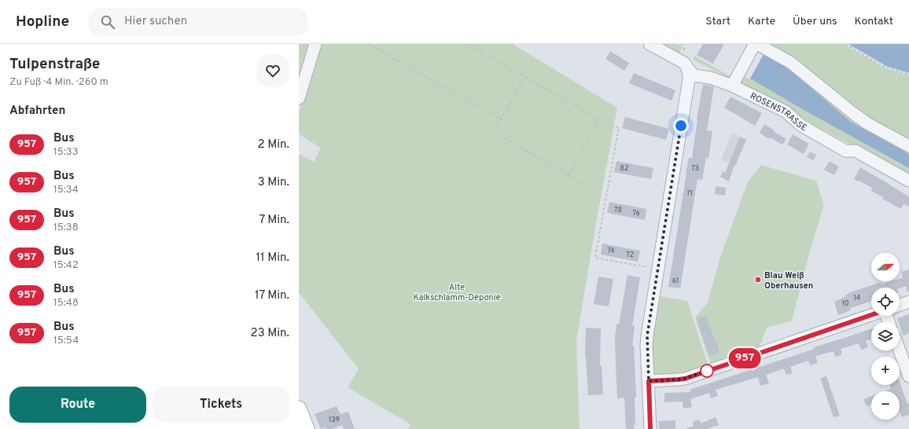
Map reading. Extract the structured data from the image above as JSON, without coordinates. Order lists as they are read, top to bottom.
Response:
{
  "streets": {
    "street": ["ROSENSTRASSE"]
  },
  "parks": ["Alte Kalkschlamm-Deponie"],
  "places": ["Blau Weiß Oberhausen"],
  "lines": ["bus line 957"],
  "house_numbers": [
    "82",
    "73",
    "71",
    "78",
    "76",
    "74",
    "72",
    "61",
    "14",
    "10",
    "139"
  ],
  "north": "right",
  "page": {
    "header": "Hopline",
    "search": "Hier suchen",
    "nav": [
      "Start",
      "Karte",
      "Über uns",
      "Kontakt"
    ],
    "heading": [
      ["Tulpenstraße", "Zu Fuß · 4 Min. · 260 m"],
      "Abfahrten"
    ],
    "on_map": "957",
    "list": [
      {
        "mark": "957",
        "name": "Bus",
        "note": "15:33",
        "value": "2 Min."
      },
      {
        "mark": "957",
        "name": "Bus",
        "note": "15:34",
        "value": "3 Min."
      },
      {
        "mark": "957",
        "name": "Bus",
        "note": "15:38",
        "value": "7 Min."
      },
      {
        "mark": "957",
        "name": "Bus",
        "note": "15:42",
        "value": "11 Min."
      },
      {
        "mark": "957",
        "name": "Bus",
        "note": "15:48",
        "value": "17 Min."
      },
      {
        "mark": "957",
        "name": "Bus",
        "note": "15:54",
        "value": "23 Min."
      }
    ],
    "map_buttons": ["+", "−"],
    "buttons": ["Route", "Tickets"]
  }
}
